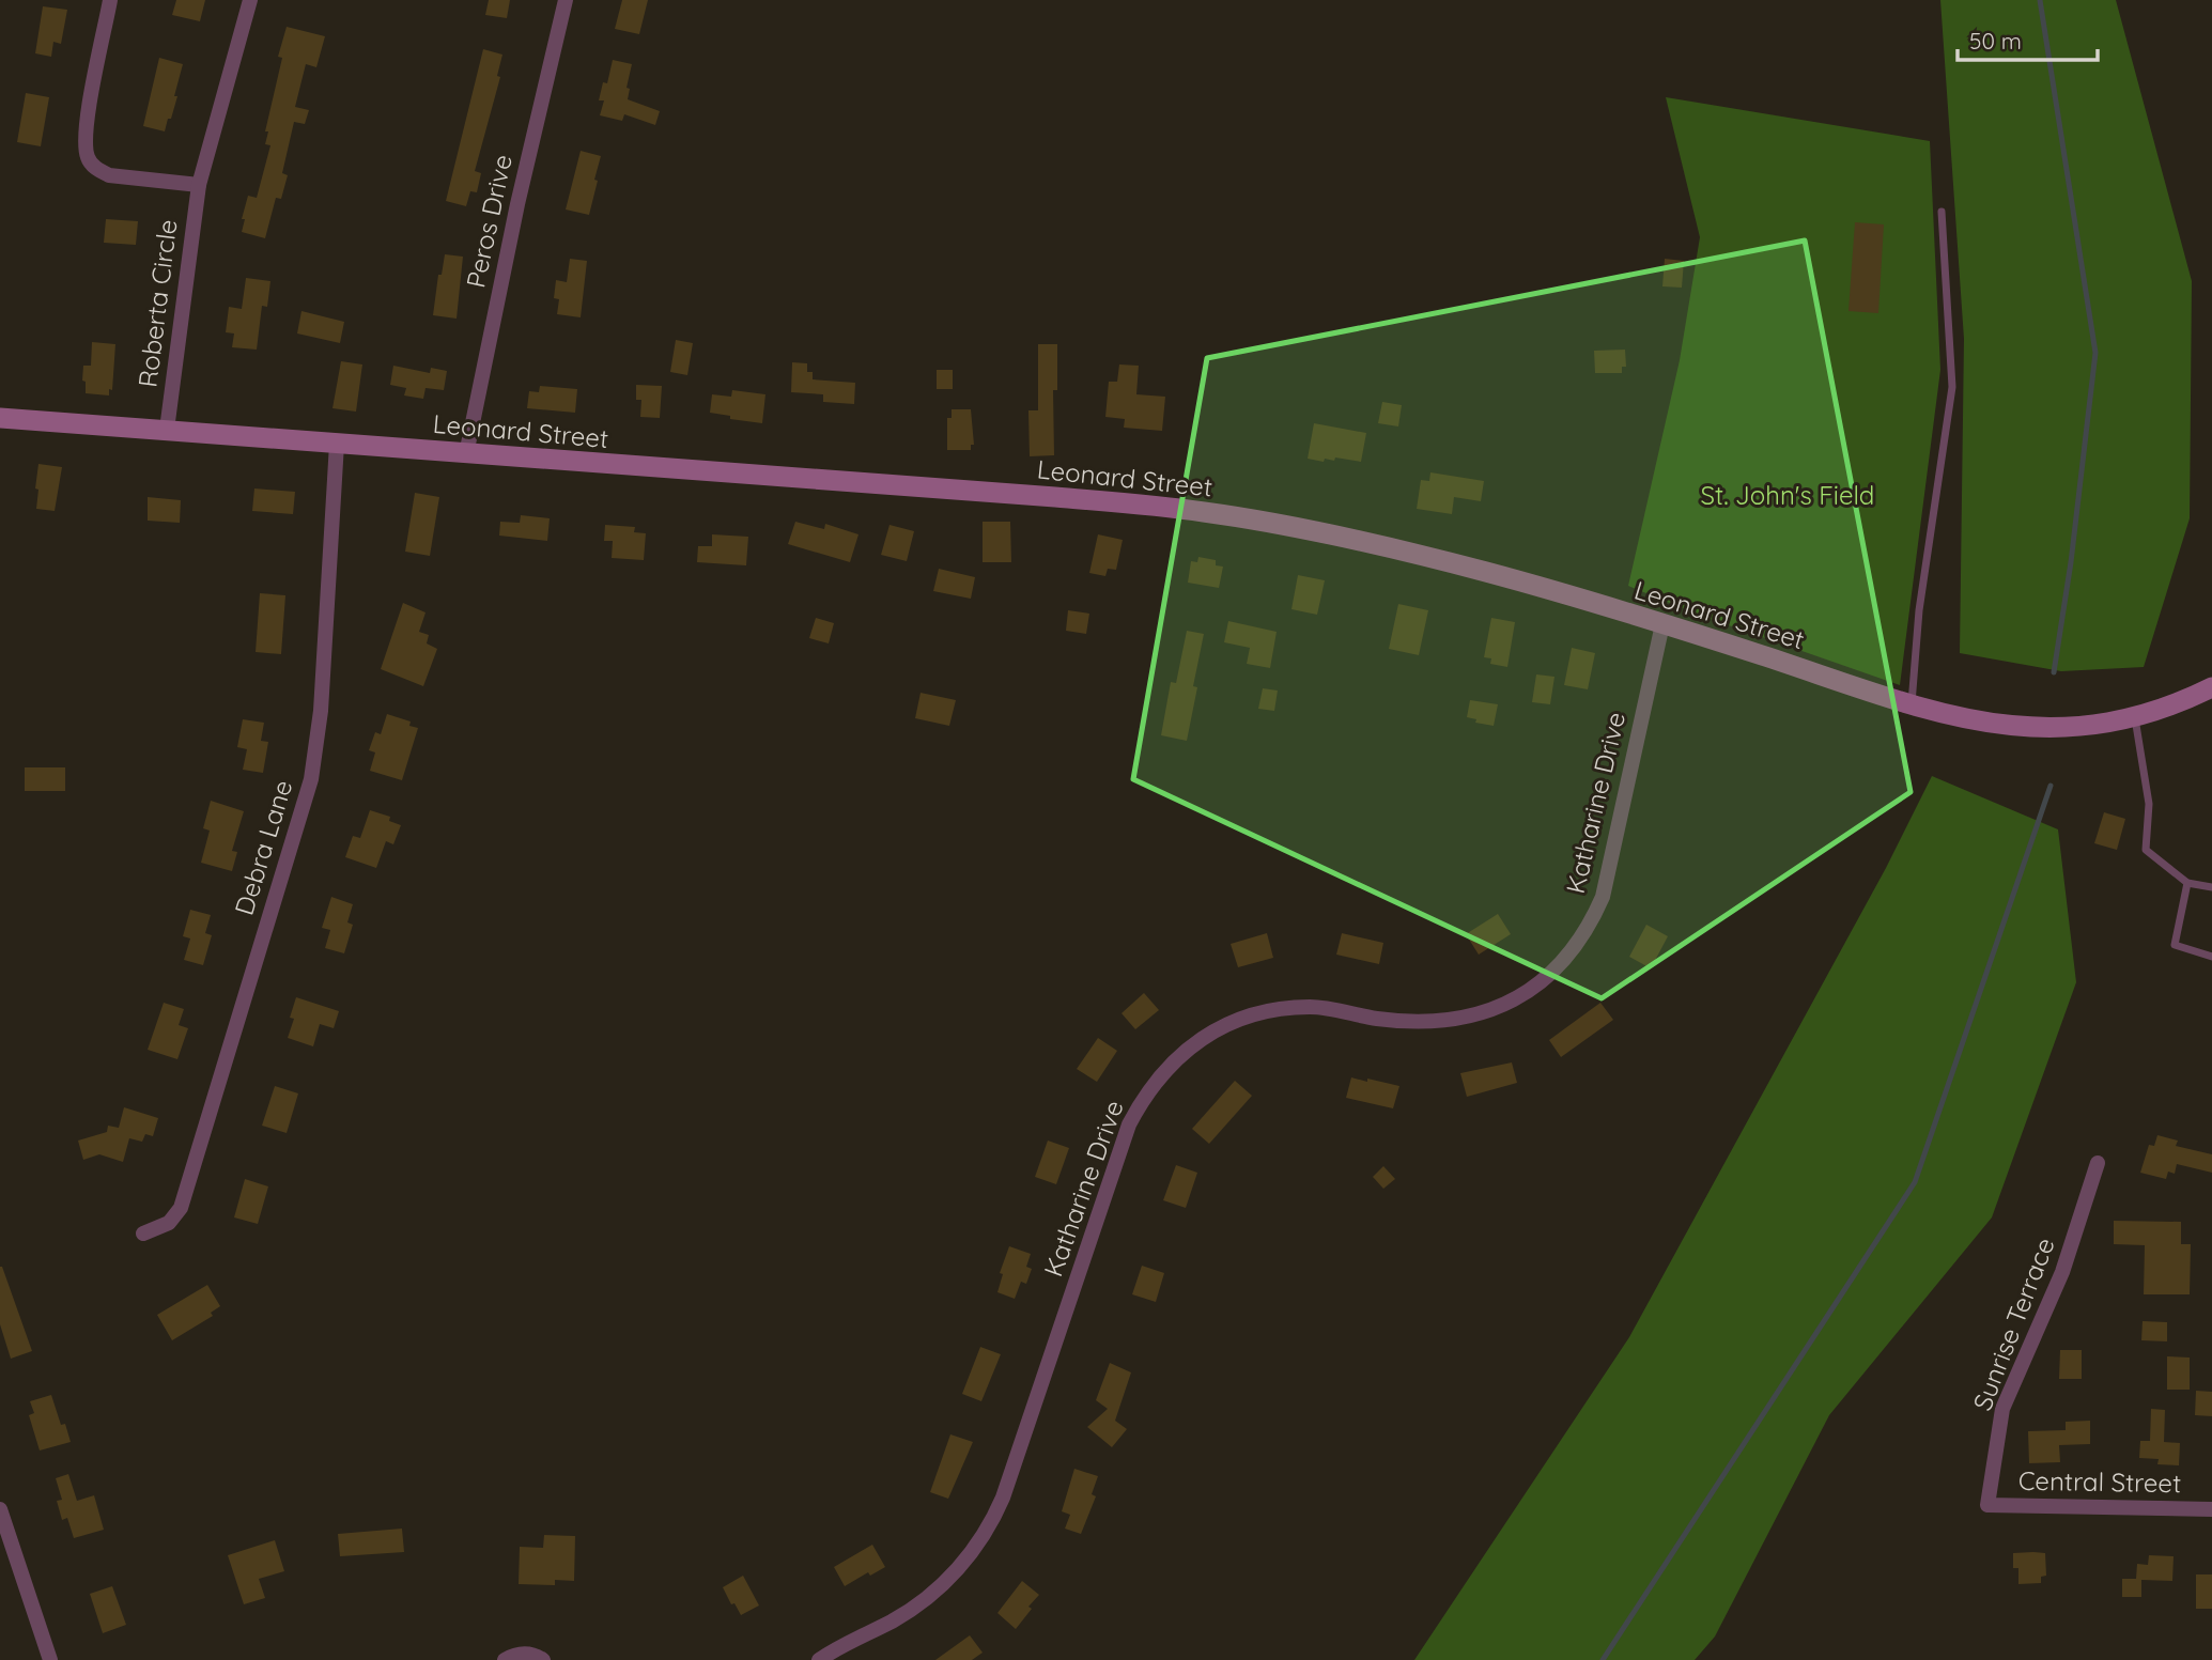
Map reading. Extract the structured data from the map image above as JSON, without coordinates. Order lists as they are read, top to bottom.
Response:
{
  "streets": {
    "street": [
      "Peros Drive",
      "Roberta Circle",
      "Leonard Street",
      "Katharine Drive",
      "Debra Lane",
      "Sunrise Terrace",
      "Central Street"
    ]
  },
  "crossings": [
    ["Peros Drive", "Leonard Street"],
    ["Roberta Circle", "Leonard Street"],
    ["Leonard Street", "Katharine Drive"],
    ["Leonard Street", "Debra Lane"],
    ["Sunrise Terrace", "Central Street"]
  ],
  "parks": ["St. John's Field"],
  "scale_bar": "50 m"
}
